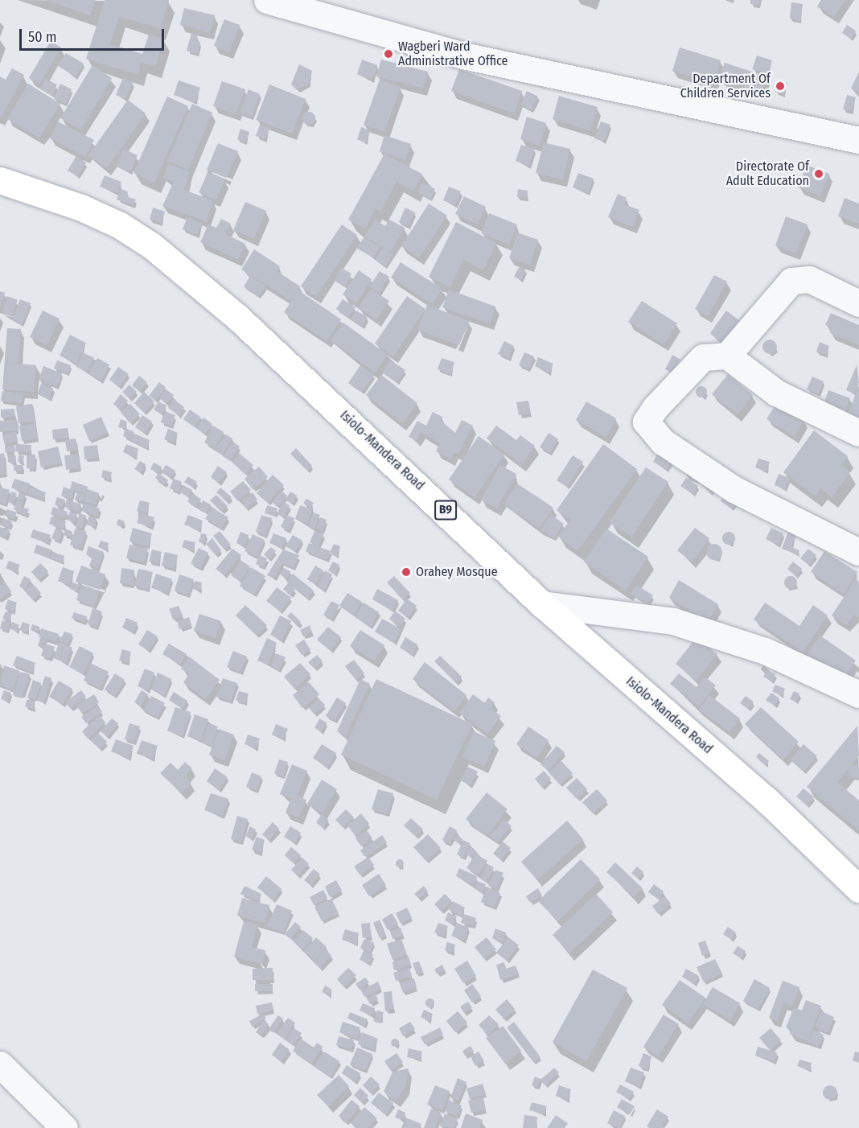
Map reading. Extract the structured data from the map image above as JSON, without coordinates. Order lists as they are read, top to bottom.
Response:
{
  "streets": {
    "highway": ["Isiolo-Mandera Road", "B9"]
  },
  "places": [
    "Wagberi Ward Administrative Office",
    "Department Of Children Services",
    "Directorate Of Adult Education",
    "Orahey Mosque"
  ],
  "scale_bar": "50 m"
}
